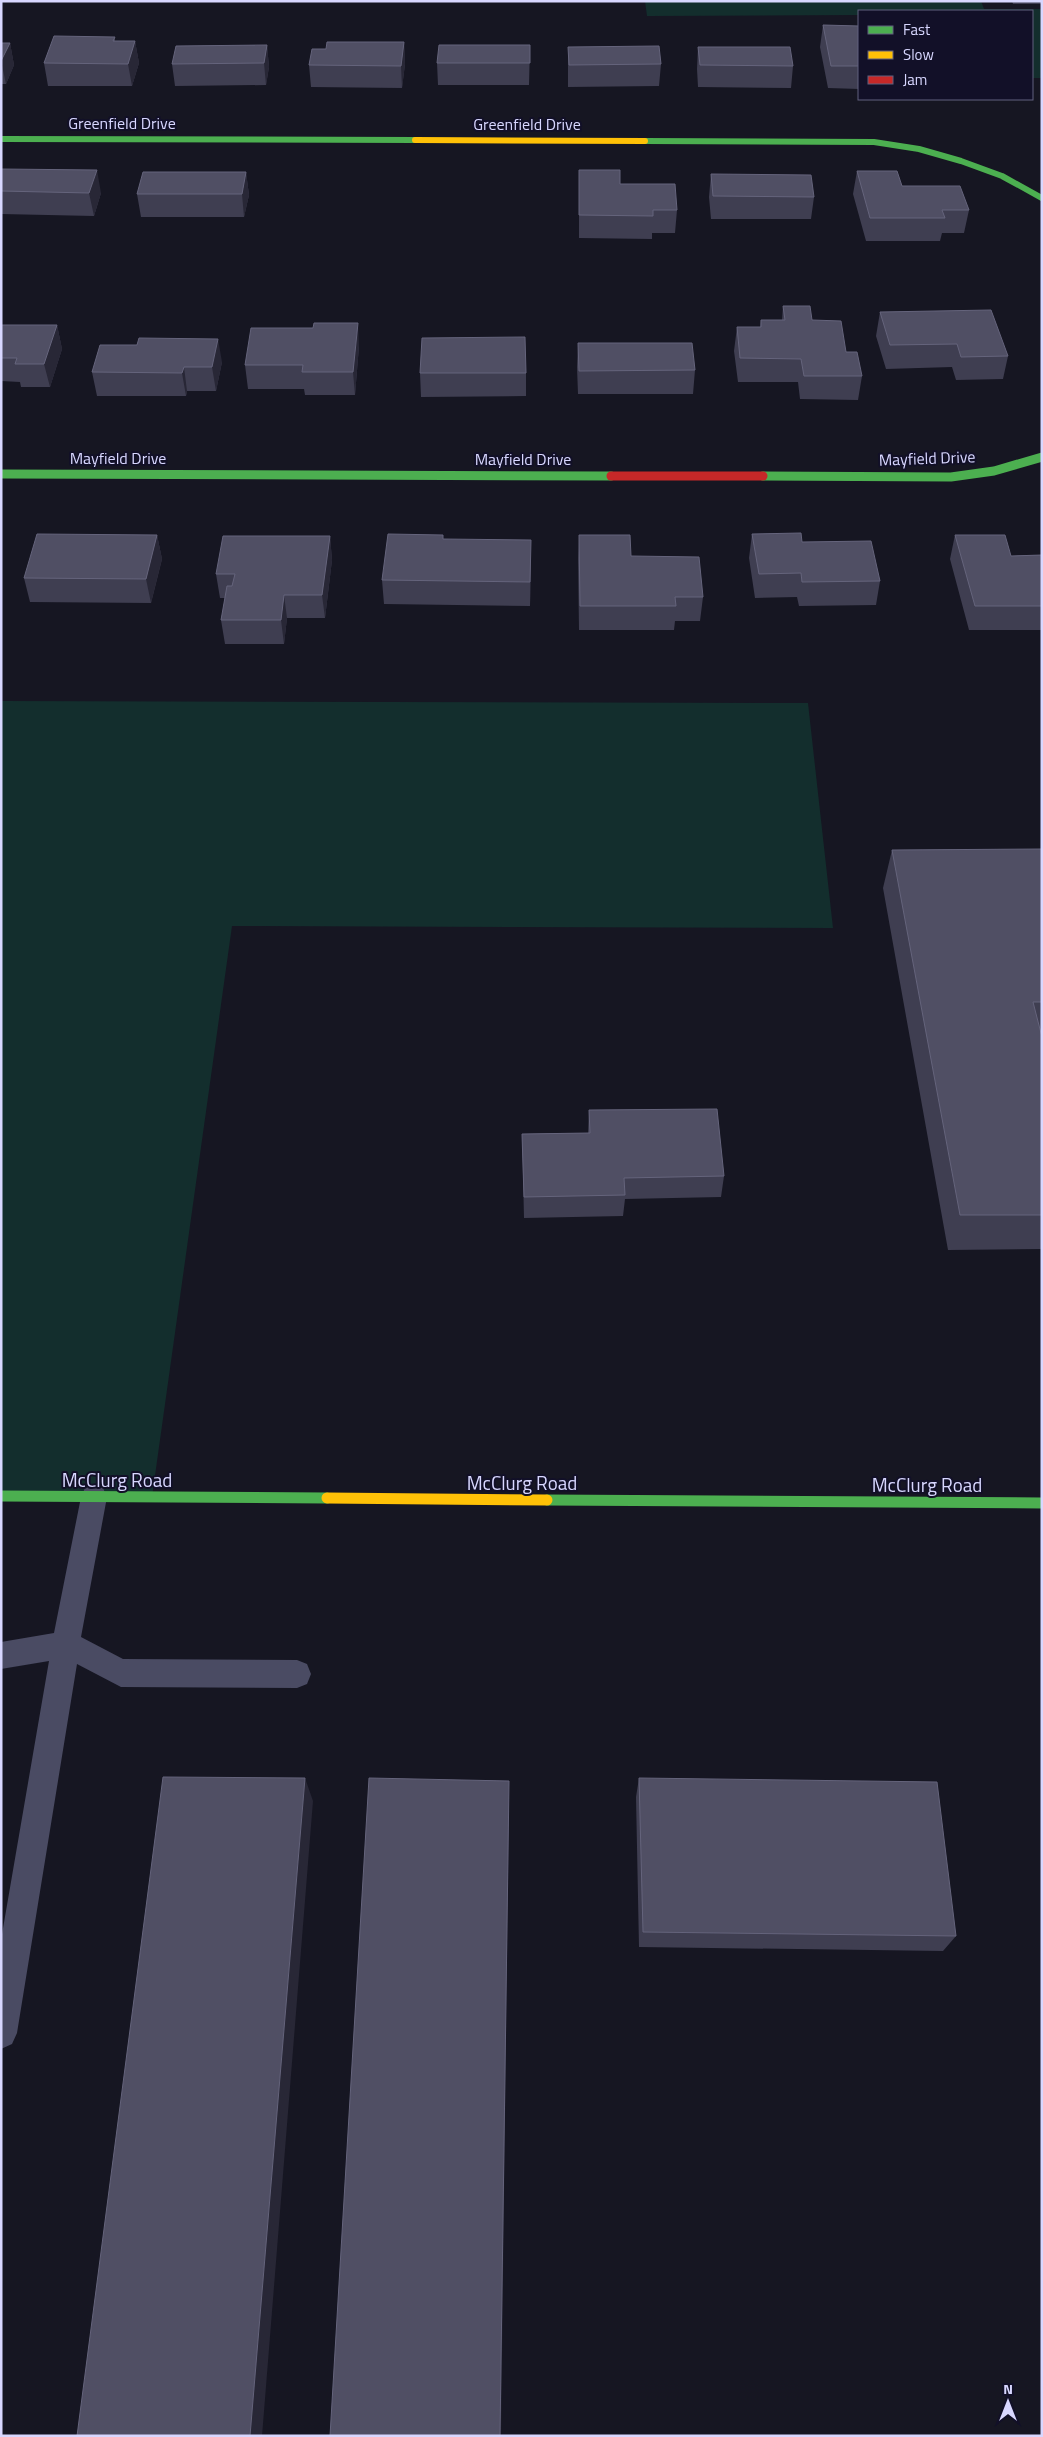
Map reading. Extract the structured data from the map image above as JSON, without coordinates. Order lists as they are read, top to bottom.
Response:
{
  "streets": {
    "street": ["Greenfield Drive", "Mayfield Drive", "McClurg Road"]
  },
  "legend": ["Fast", "Slow", "Jam"],
  "north": "top"
}
